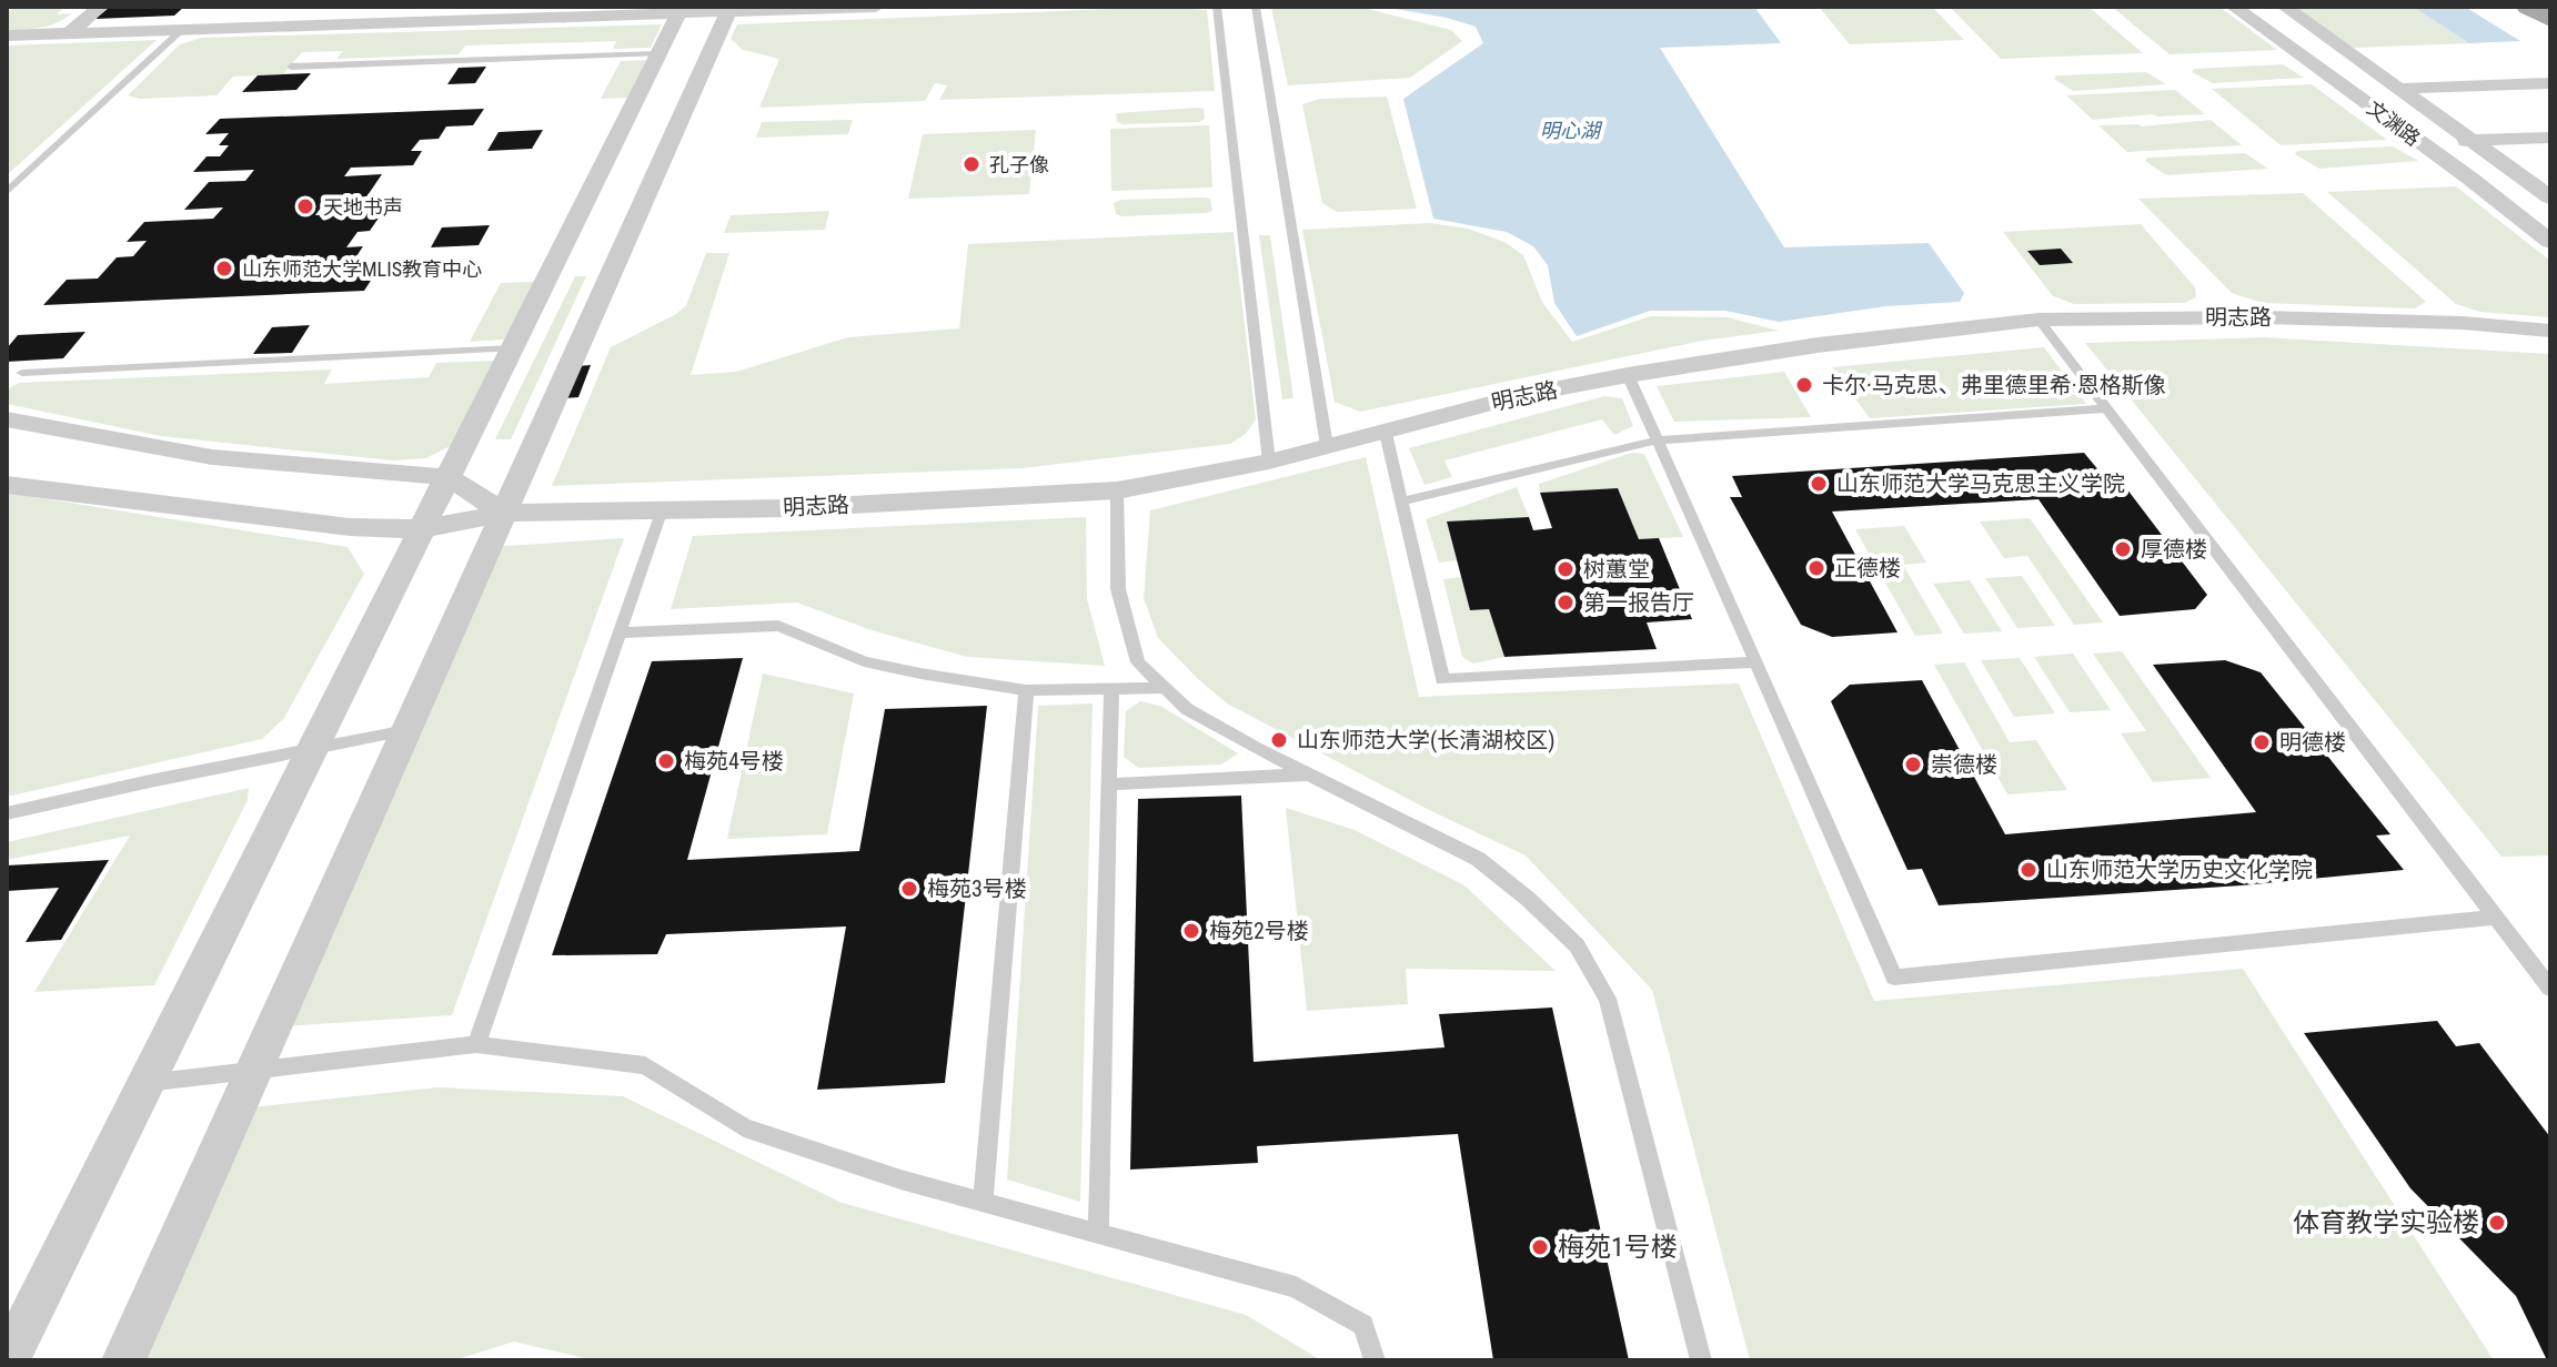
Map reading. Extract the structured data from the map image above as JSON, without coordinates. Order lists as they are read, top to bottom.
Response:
{
  "streets": {
    "street": ["文渊路", "明志路"]
  },
  "water": ["明心湖"],
  "places": [
    "孔子像",
    "天地书声",
    "山东师范大学MLIS教育中心",
    "卡尔·马克思、弗里德里希·恩格斯像",
    "山东师范大学马克思主义学院",
    "厚德楼",
    "正德楼",
    "树蕙堂",
    "第一报告厅",
    "山东师范大学(长清湖校区)",
    "明德楼",
    "梅苑4号楼",
    "崇德楼",
    "山东师范大学历史文化学院",
    "梅苑3号楼",
    "梅苑2号楼",
    "体育教学实验楼",
    "梅苑1号楼"
  ]
}
